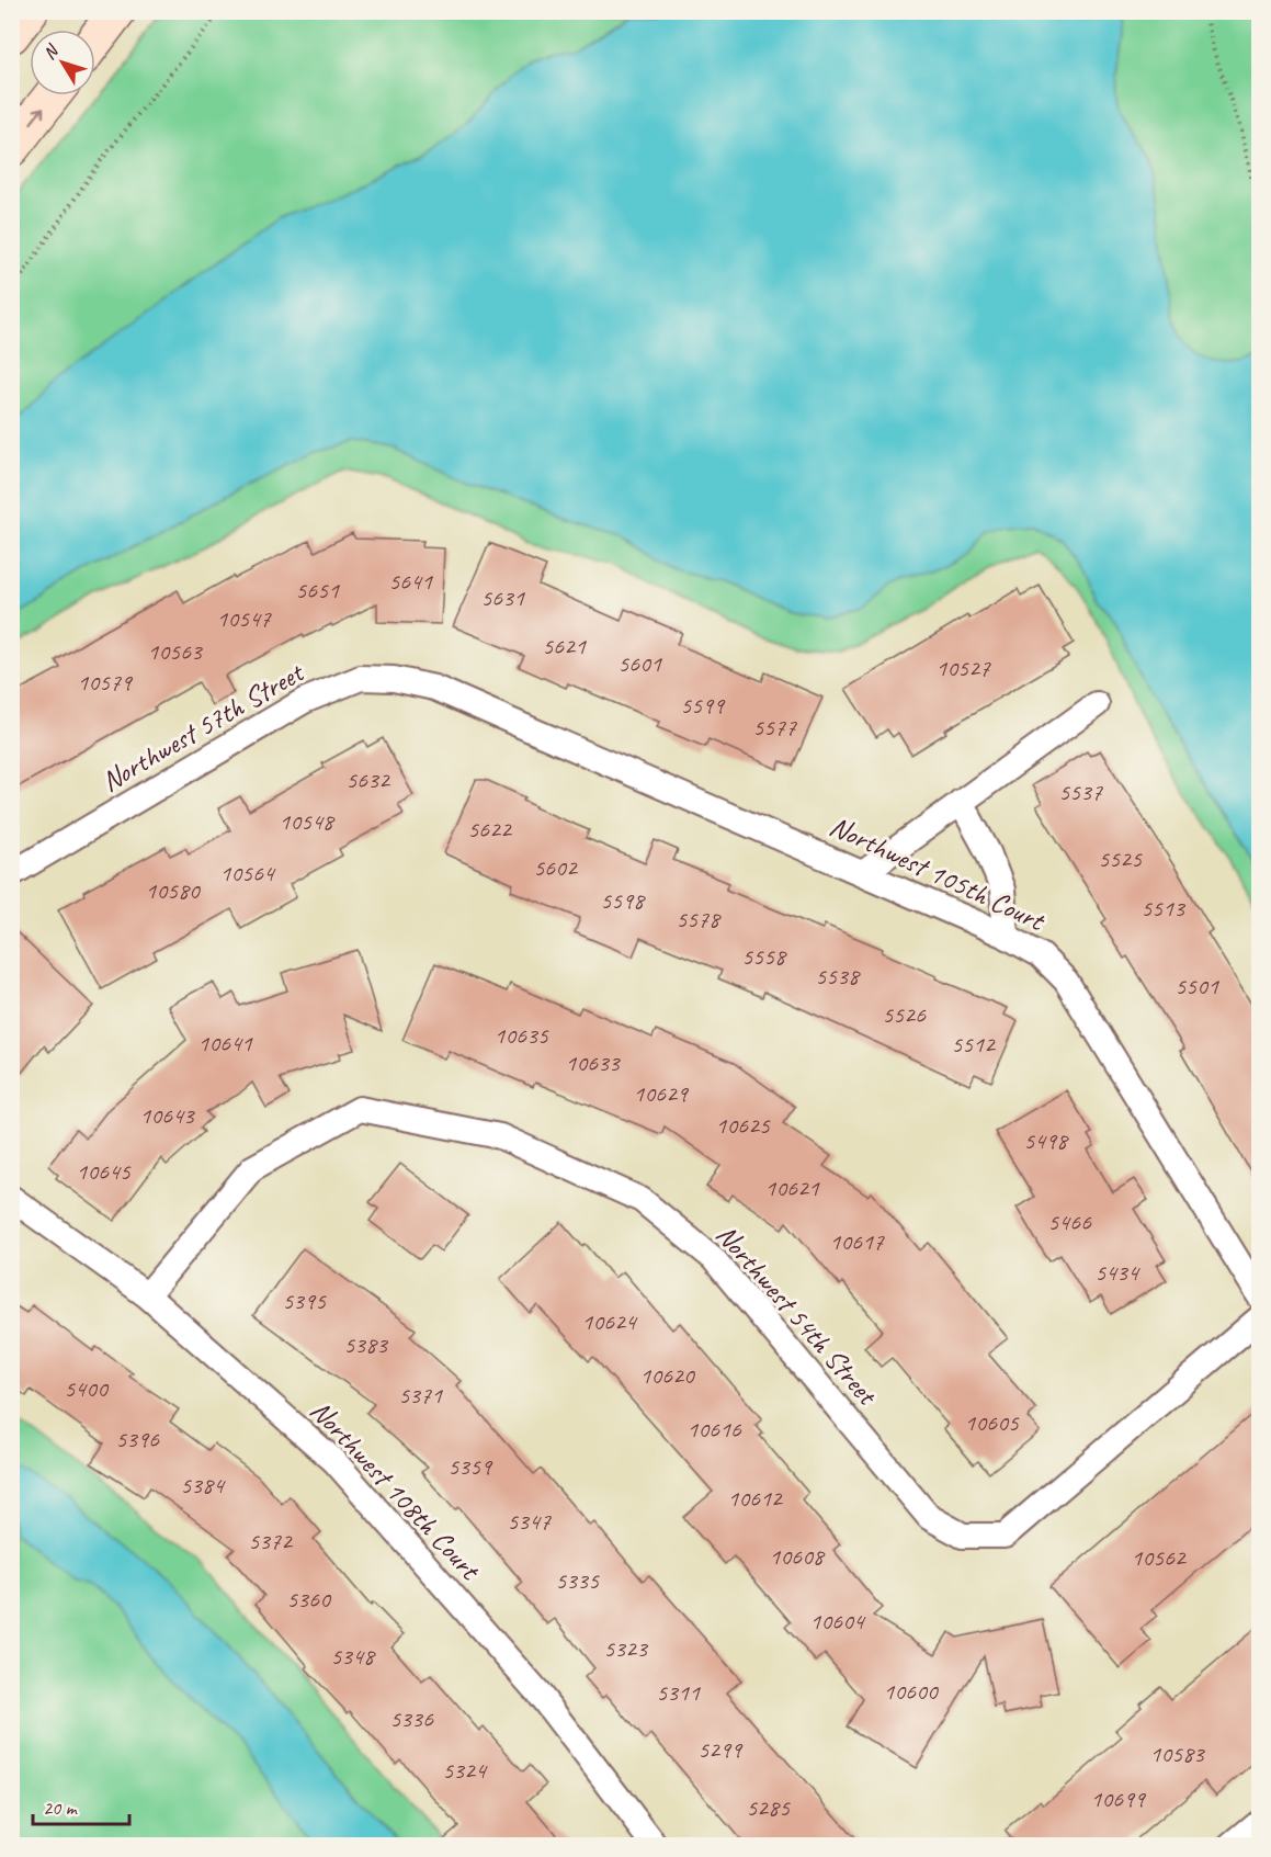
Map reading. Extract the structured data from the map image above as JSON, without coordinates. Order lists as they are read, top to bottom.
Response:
{
  "streets": {
    "street": [
      "Northwest 57th Street",
      "Northwest 105th Court",
      "Northwest 54th Street",
      "Northwest 108th Court"
    ]
  },
  "crossings": [
    ["Northwest 57th Street", "Northwest 105th Court"],
    ["Northwest 54th Street", "Northwest 108th Court"]
  ],
  "house_numbers": [
    "5641",
    "5651",
    "5631",
    "10547",
    "5621",
    "10563",
    "5601",
    "10527",
    "10579",
    "5599",
    "5577",
    "5632",
    "5537",
    "10548",
    "5622",
    "5525",
    "5602",
    "10564",
    "10580",
    "5598",
    "5513",
    "5578",
    "5558",
    "5538",
    "5501",
    "5526",
    "10635",
    "10641",
    "5512",
    "10633",
    "10629",
    "10643",
    "10625",
    "5498",
    "10645",
    "10621",
    "5466",
    "10617",
    "5434",
    "5395",
    "10624",
    "5383",
    "10620",
    "5400",
    "5371",
    "10605",
    "10616",
    "5396",
    "5359",
    "5384",
    "10612",
    "5347",
    "5372",
    "10608",
    "10562",
    "5335",
    "5360",
    "10604",
    "5323",
    "5348",
    "10600",
    "5311",
    "5336",
    "5299",
    "10583",
    "5324",
    "10699",
    "5285"
  ],
  "scale_bar": "20 m",
  "north": "top left"
}
